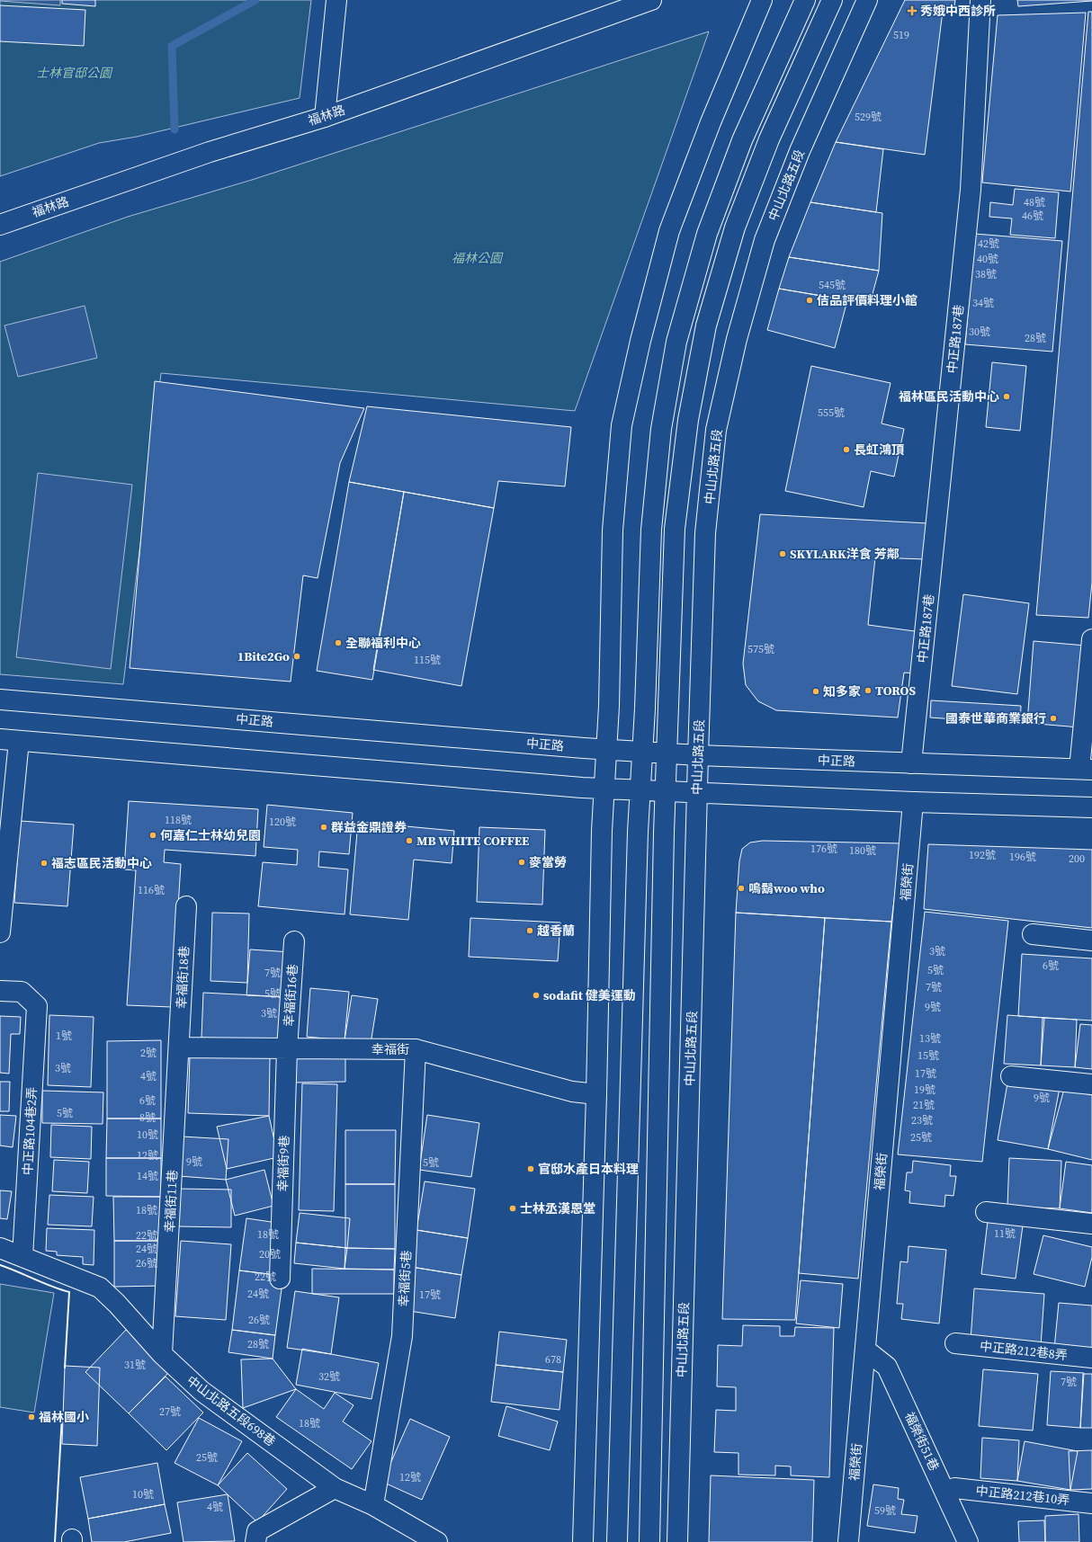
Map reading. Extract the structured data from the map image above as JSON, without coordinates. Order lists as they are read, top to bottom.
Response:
{
  "streets": {
    "main road": [
      "福林路",
      "中山北路五段",
      "中正路187巷",
      "中正路",
      "福榮街",
      "幸福街18巷",
      "幸福街16巷",
      "幸福街",
      "中正路104巷2弄",
      "幸福街9巷",
      "幸福街11巷",
      "幸福街5巷",
      "中正路212巷8弄",
      "中山北路五段698巷",
      "福榮街51巷",
      "中正路212巷10弄"
    ]
  },
  "crossings": [
    ["中山北路五段", "中正路"],
    ["中正路187巷", "中正路"],
    ["福榮街", "福榮街51巷"],
    ["幸福街18巷", "幸福街"],
    ["幸福街18巷", "幸福街11巷"],
    ["幸福街16巷", "幸福街"],
    ["幸福街16巷", "幸福街9巷"],
    ["幸福街", "幸福街9巷"],
    ["幸福街", "幸福街11巷"],
    ["幸福街", "幸福街5巷"],
    ["中正路104巷2弄", "中山北路五段698巷"],
    ["幸福街11巷", "中山北路五段698巷"],
    ["幸福街5巷", "中山北路五段698巷"]
  ],
  "parks": ["士林官邸公園", "福林公園"],
  "places": {
    "health": ["秀娥中西診所"],
    "other": [
      "佶品評價料理小館",
      "福林區民活動中心",
      "長虹鴻頂",
      "SKYLARK洋食 芳鄰",
      "全聯福利中心",
      "1Bite2Go",
      "TOROS",
      "知多家",
      "國泰世華商業銀行",
      "群益金鼎證券",
      "何嘉仁士林幼兒園",
      "MB WHITE COFFEE",
      "麥當勞",
      "福志區民活動中心",
      "嗚鬍woo who",
      "越香蘭",
      "sodafit 健美運動",
      "官邸水產日本料理",
      "士林丞漢恩堂",
      "福林國小"
    ]
  },
  "house_numbers": [
    "519",
    "529號",
    "48號",
    "46號",
    "42號",
    "40號",
    "38號",
    "545號",
    "34號",
    "30號",
    "28號",
    "555號",
    "575號",
    "115號",
    "118號",
    "120號",
    "176號",
    "180號",
    "192號",
    "196號",
    "200",
    "116號",
    "3號",
    "6號",
    "5號",
    "7號",
    "7號",
    "5號",
    "9號",
    "3號",
    "1號",
    "13號",
    "2號",
    "15號",
    "3號",
    "17號",
    "4號",
    "19號",
    "9號",
    "6號",
    "21號",
    "5號",
    "8號",
    "23號",
    "10號",
    "25號",
    "12號",
    "9號",
    "5號",
    "14號",
    "18號",
    "11號",
    "18號",
    "22號",
    "24號",
    "20號",
    "26號",
    "22號",
    "24號",
    "17號",
    "26號",
    "28號",
    "678",
    "31號",
    "32號",
    "7號",
    "27號",
    "18號",
    "25號",
    "12號",
    "10號",
    "4號",
    "59號"
  ]
}
